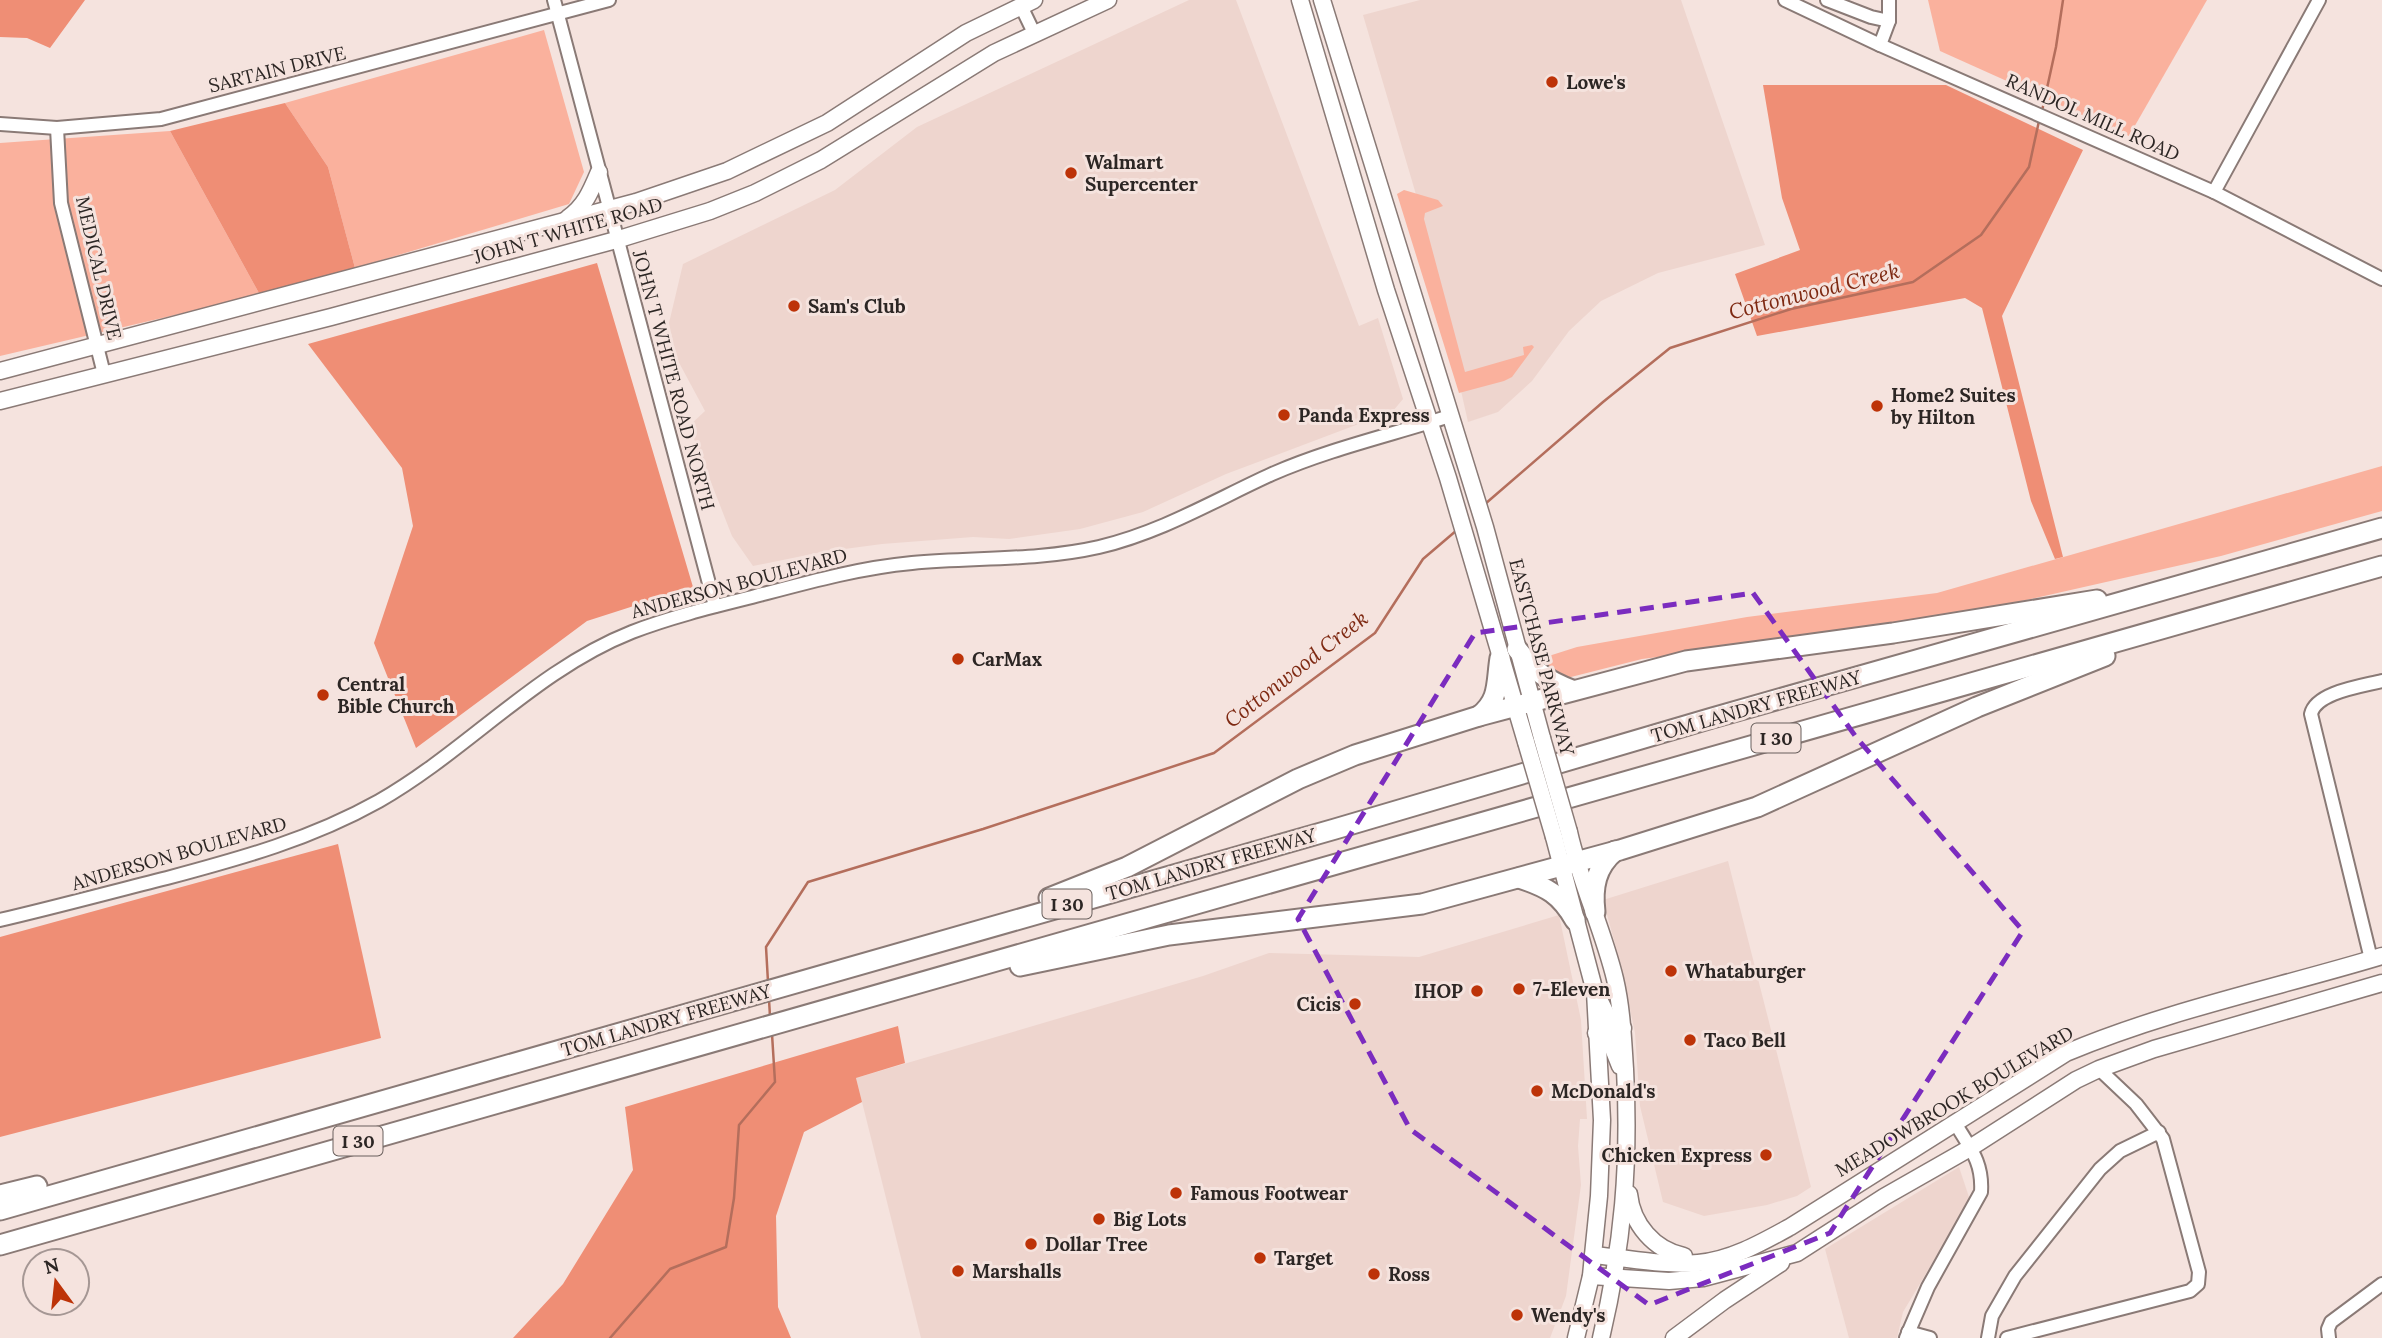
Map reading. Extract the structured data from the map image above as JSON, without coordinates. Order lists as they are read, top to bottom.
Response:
{
  "streets": {
    "highway": ["TOM LANDRY FREEWAY", "I 30"],
    "main road": ["JOHN T WHITE ROAD", "EASTCHASE PARKWAY", "MEADOWBROOK BOULEVARD"],
    "street": [
      "SARTAIN DRIVE",
      "RANDOL MILL ROAD",
      "MEDICAL DRIVE",
      "JOHN T WHITE ROAD NORTH",
      "ANDERSON BOULEVARD"
    ]
  },
  "crossings": [
    ["SARTAIN DRIVE", "MEDICAL DRIVE"],
    ["SARTAIN DRIVE", "JOHN T WHITE ROAD NORTH"],
    ["JOHN T WHITE ROAD", "MEDICAL DRIVE"],
    ["JOHN T WHITE ROAD", "JOHN T WHITE ROAD NORTH"],
    ["JOHN T WHITE ROAD NORTH", "ANDERSON BOULEVARD"],
    ["ANDERSON BOULEVARD", "EASTCHASE PARKWAY"],
    ["EASTCHASE PARKWAY", "MEADOWBROOK BOULEVARD"]
  ],
  "water": ["Cottonwood Creek"],
  "places": [
    "Lowe's",
    "Walmart Supercenter",
    "Sam's Club",
    "Home2 Suites by Hilton",
    "Panda Express",
    "CarMax",
    "Central Bible Church",
    "Whataburger",
    "7-Eleven",
    "IHOP",
    "Cicis",
    "Taco Bell",
    "McDonald's",
    "Chicken Express",
    "Famous Footwear",
    "Big Lots",
    "Dollar Tree",
    "Target",
    "Marshalls",
    "Ross",
    "Wendy's"
  ],
  "north": "top"
}
